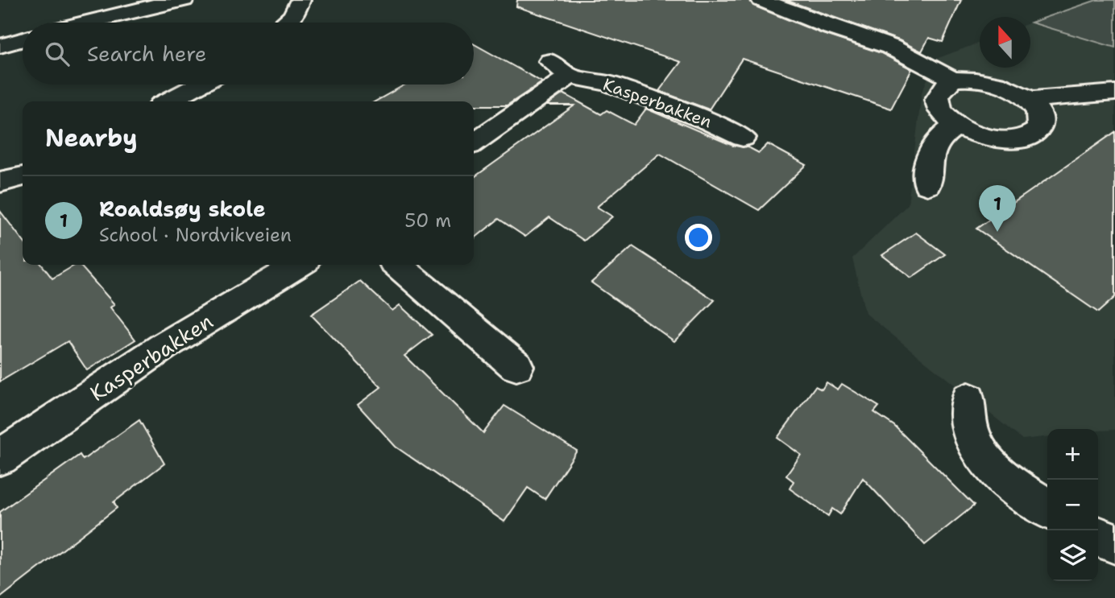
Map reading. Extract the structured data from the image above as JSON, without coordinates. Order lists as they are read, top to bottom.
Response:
{
  "streets": {
    "street": ["Kasperbakken"]
  },
  "north": "top",
  "page": {
    "search": "Search here",
    "heading": "Nearby",
    "list": [
      {
        "mark": "1",
        "name": "Roaldsøy skole",
        "note": "School · Nordvikveien",
        "value": "50 m"
      }
    ],
    "pins": "1",
    "map_buttons": ["+", "−"]
  }
}
